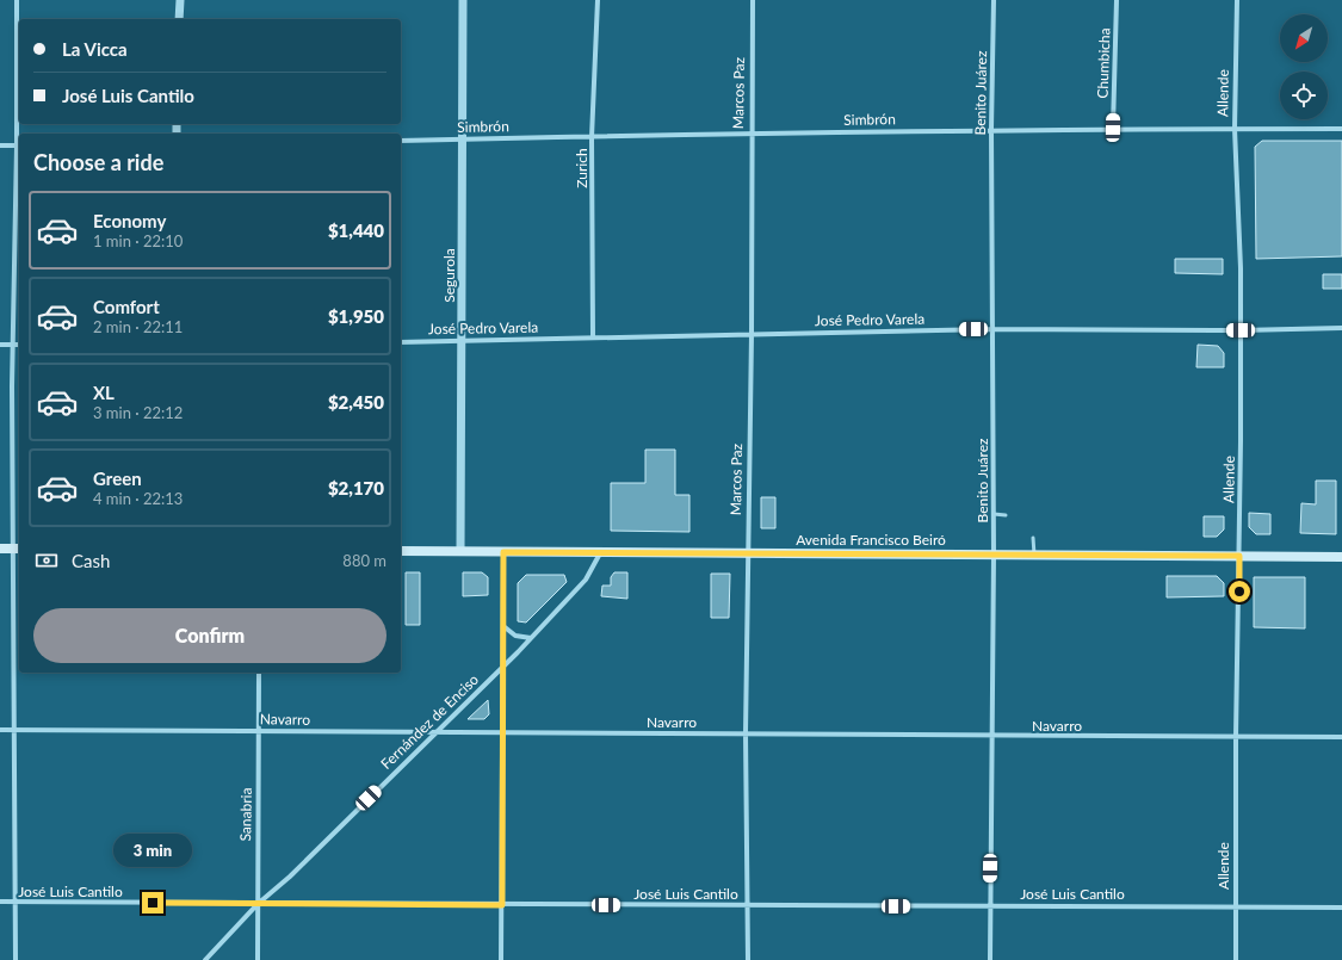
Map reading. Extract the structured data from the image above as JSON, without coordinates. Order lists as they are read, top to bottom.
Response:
{
  "streets": {
    "main road": ["Avenida Francisco Beiró"],
    "street": [
      "Chumbicha",
      "Marcos Paz",
      "Benito Juárez",
      "Allende",
      "Simbrón",
      "Zurich",
      "Segurola",
      "José Pedro Varela",
      "Navarro",
      "Fernández de Enciso",
      "Sanabria",
      "José Luis Cantilo"
    ]
  },
  "crossings": [
    ["Chumbicha", "Simbrón"],
    ["Marcos Paz", "Simbrón"],
    ["Marcos Paz", "José Pedro Varela"],
    ["Marcos Paz", "Avenida Francisco Beiró"],
    ["Marcos Paz", "Navarro"],
    ["Marcos Paz", "José Luis Cantilo"],
    ["Benito Juárez", "Simbrón"],
    ["Benito Juárez", "José Pedro Varela"],
    ["Benito Juárez", "Avenida Francisco Beiró"],
    ["Benito Juárez", "Navarro"],
    ["Benito Juárez", "José Luis Cantilo"],
    ["Allende", "Simbrón"],
    ["Allende", "José Pedro Varela"],
    ["Allende", "Avenida Francisco Beiró"],
    ["Allende", "Navarro"],
    ["Allende", "José Luis Cantilo"],
    ["Simbrón", "Zurich"],
    ["Simbrón", "Segurola"],
    ["Zurich", "José Pedro Varela"],
    ["Segurola", "José Pedro Varela"],
    ["Segurola", "Avenida Francisco Beiró"],
    ["Avenida Francisco Beiró", "Fernández de Enciso"],
    ["Navarro", "Fernández de Enciso"],
    ["Navarro", "Sanabria"],
    ["Fernández de Enciso", "Sanabria"],
    ["Fernández de Enciso", "José Luis Cantilo"],
    ["Sanabria", "José Luis Cantilo"]
  ],
  "north": "bottom left",
  "page": {
    "banner": ["La Vicca", "José Luis Cantilo"],
    "heading": "Choose a ride",
    "list": [
      {
        "name": "Economy",
        "note": "1 min · 22:10",
        "value": "$1,440"
      },
      {
        "name": "Comfort",
        "note": "2 min · 22:11",
        "value": "$1,950"
      },
      {
        "name": "XL",
        "note": "3 min · 22:12",
        "value": "$2,450"
      },
      {
        "name": "Green",
        "note": "4 min · 22:13",
        "value": "$2,170"
      }
    ],
    "pay": ["Cash", "880 m"],
    "buttons": "Confirm",
    "bubble": "3 min"
  }
}
